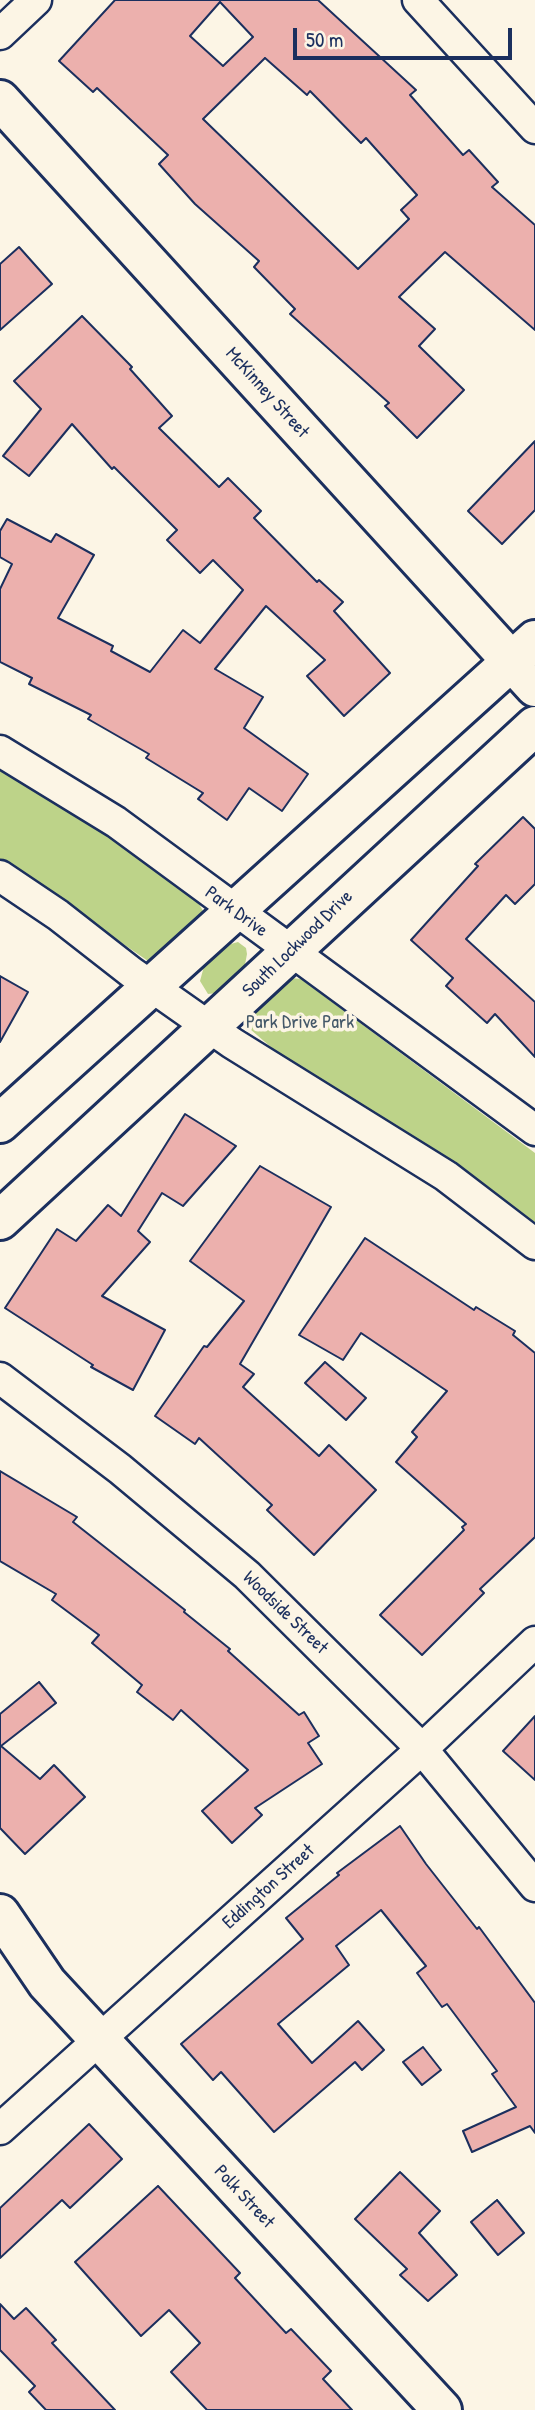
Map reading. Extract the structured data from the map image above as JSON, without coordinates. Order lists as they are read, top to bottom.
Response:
{
  "streets": {
    "main road": ["McKinney Street", "South Lockwood Drive", "Polk Street"],
    "street": ["Park Drive", "Woodside Street", "Eddington Street"]
  },
  "crossings": [
    ["Park Drive", "South Lockwood Drive"],
    ["Woodside Street", "Eddington Street"],
    ["Eddington Street", "Polk Street"]
  ],
  "parks": ["Park Drive Park"],
  "scale_bar": "50 m"
}
